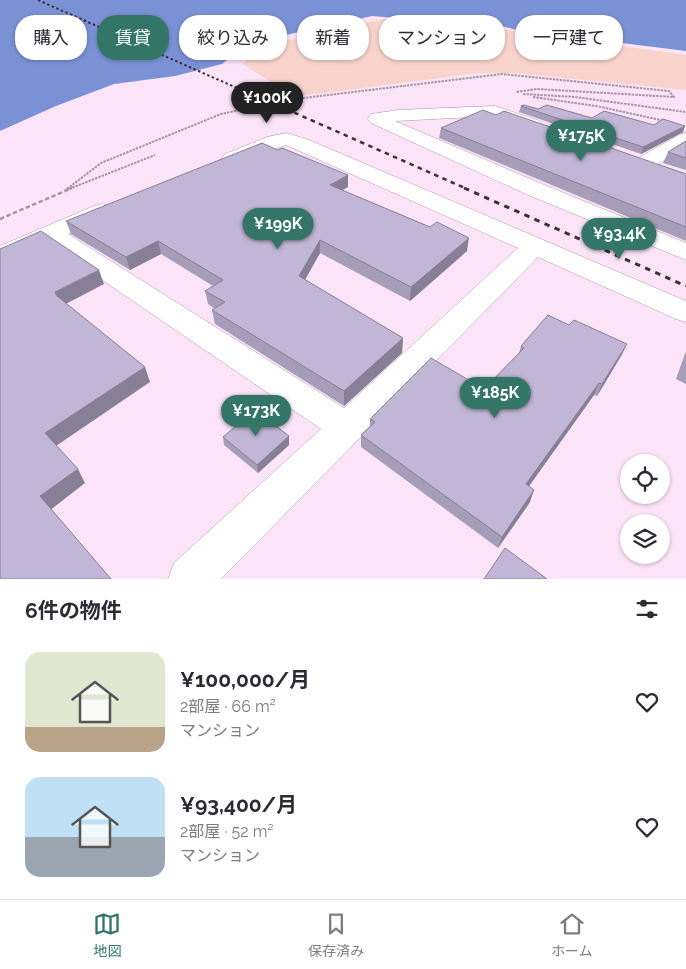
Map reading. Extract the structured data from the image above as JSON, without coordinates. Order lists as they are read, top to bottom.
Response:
{
  "page": {
    "chip": [
      "購入",
      "賃貸",
      "絞り込み",
      "新着",
      "マンション",
      "一戸建て"
    ],
    "price": [
      "¥100K",
      "¥175K",
      "¥199K",
      "¥93.4K",
      "¥185K",
      "¥173K"
    ],
    "heading": "6件の物件",
    "list": [
      {
        "name": "¥100,000/月",
        "note": "2部屋 · 66 m² · マンション"
      },
      {
        "name": "¥93,400/月",
        "note": "2部屋 · 52 m² · マンション"
      }
    ],
    "tabs": ["地図", "保存済み", "ホーム"]
  }
}
